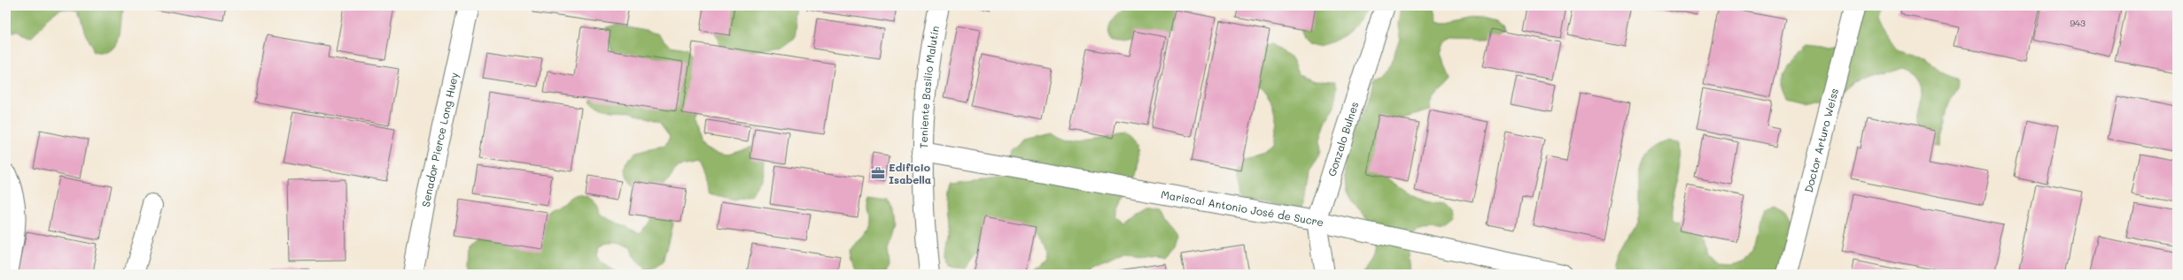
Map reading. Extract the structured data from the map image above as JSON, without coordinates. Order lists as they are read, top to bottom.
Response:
{
  "streets": {
    "street": [
      "Teniente Basilio Malutín",
      "Gonzalo Bulnes",
      "Senador Pierce Long Huey",
      "Doctor Arturo Weiss",
      "Mariscal Antonio José de Sucre"
    ]
  },
  "crossings": [
    ["Teniente Basilio Malutín", "Mariscal Antonio José de Sucre"],
    ["Gonzalo Bulnes", "Mariscal Antonio José de Sucre"]
  ],
  "places": {
    "office": ["Edificio Isabella"]
  },
  "house_numbers": ["943"]
}
